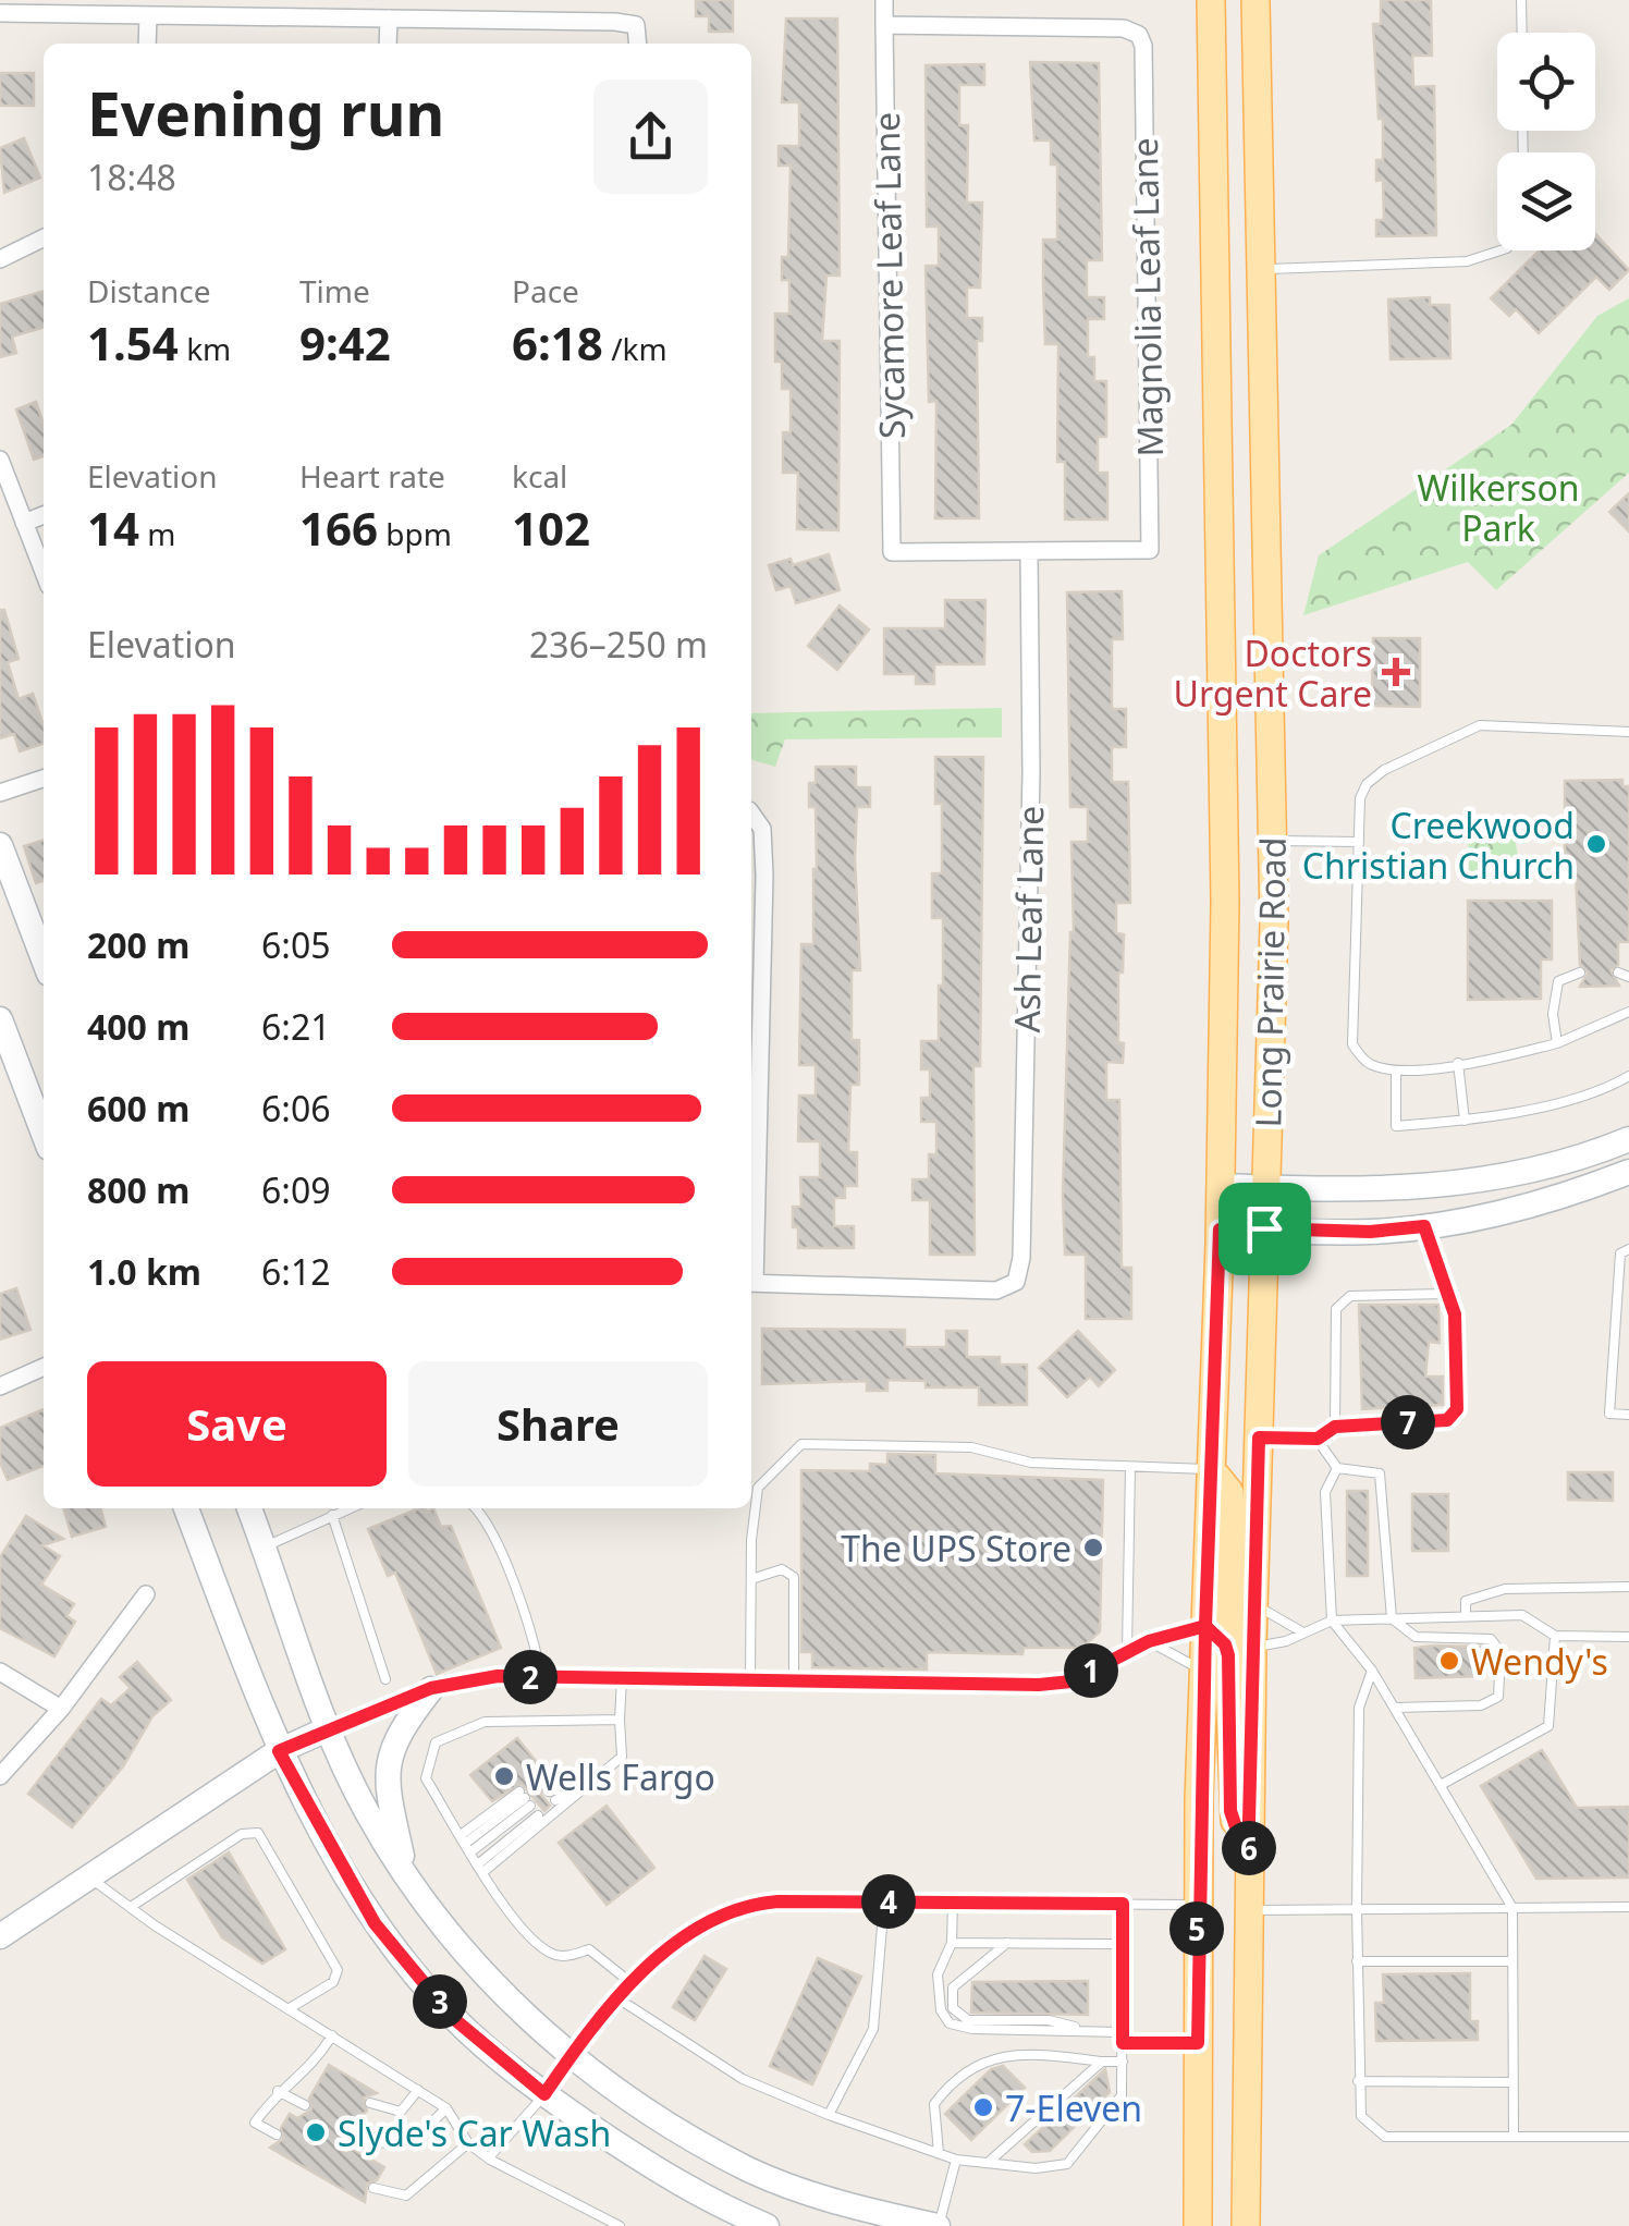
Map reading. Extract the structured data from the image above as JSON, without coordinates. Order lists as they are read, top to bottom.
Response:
{
  "streets": {
    "main road": ["Long Prairie Road"],
    "street": ["Sycamore Leaf Lane", "Magnolia Leaf Lane", "Ash Leaf Lane"]
  },
  "crossings": [
    ["Sycamore Leaf Lane", "Magnolia Leaf Lane"],
    ["Sycamore Leaf Lane", "Ash Leaf Lane"],
    ["Magnolia Leaf Lane", "Ash Leaf Lane"]
  ],
  "parks": ["Wilkerson Park"],
  "places": {
    "health": ["Doctors Urgent Care"],
    "other": [
      "Creekwood Christian Church",
      "The UPS Store",
      "Wendy's",
      "Wells Fargo",
      "7-Eleven",
      "Slyde's Car Wash"
    ]
  },
  "page": {
    "heading": ["Evening run", "18:48"],
    "stats": [
      ["Distance", "1.54 km"],
      ["Time", "9:42"],
      ["Pace", "6:18 /km"],
      ["Elevation", "14 m"],
      ["Heart rate", "166 bpm"],
      ["kcal", "102"]
    ],
    "chart": ["Elevation", "236–250 m"],
    "list": [
      {
        "name": "200 m",
        "note": "6:05"
      },
      {
        "name": "400 m",
        "note": "6:21"
      },
      {
        "name": "600 m",
        "note": "6:06"
      },
      {
        "name": "800 m",
        "note": "6:09"
      },
      {
        "name": "1.0 km",
        "note": "6:12"
      }
    ],
    "buttons": ["Save", "Share"],
    "pins": [
      "7",
      "1",
      "2",
      "6",
      "4",
      "5",
      "3"
    ]
  }
}
